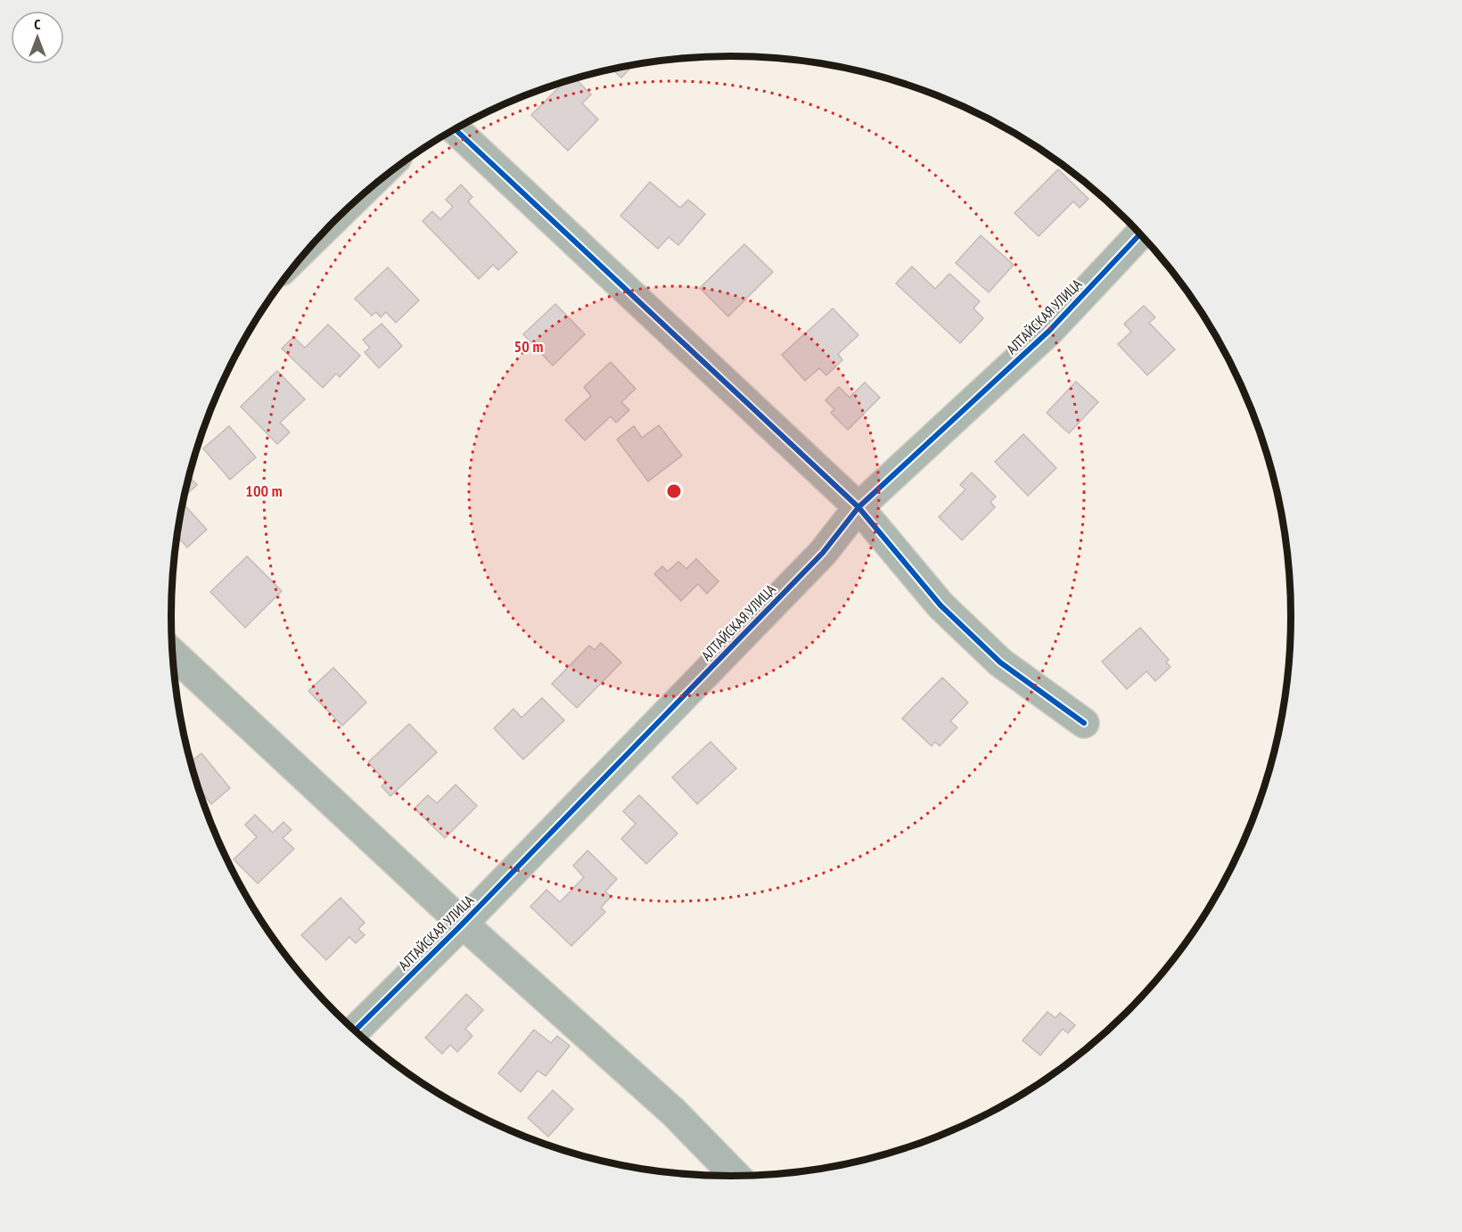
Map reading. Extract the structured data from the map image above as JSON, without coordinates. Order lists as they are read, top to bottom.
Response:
{
  "streets": {
    "street": ["АЛТАЙСКАЯ УЛИЦА"]
  },
  "north": "top",
  "rings": ["50 m", "100 m"]
}
